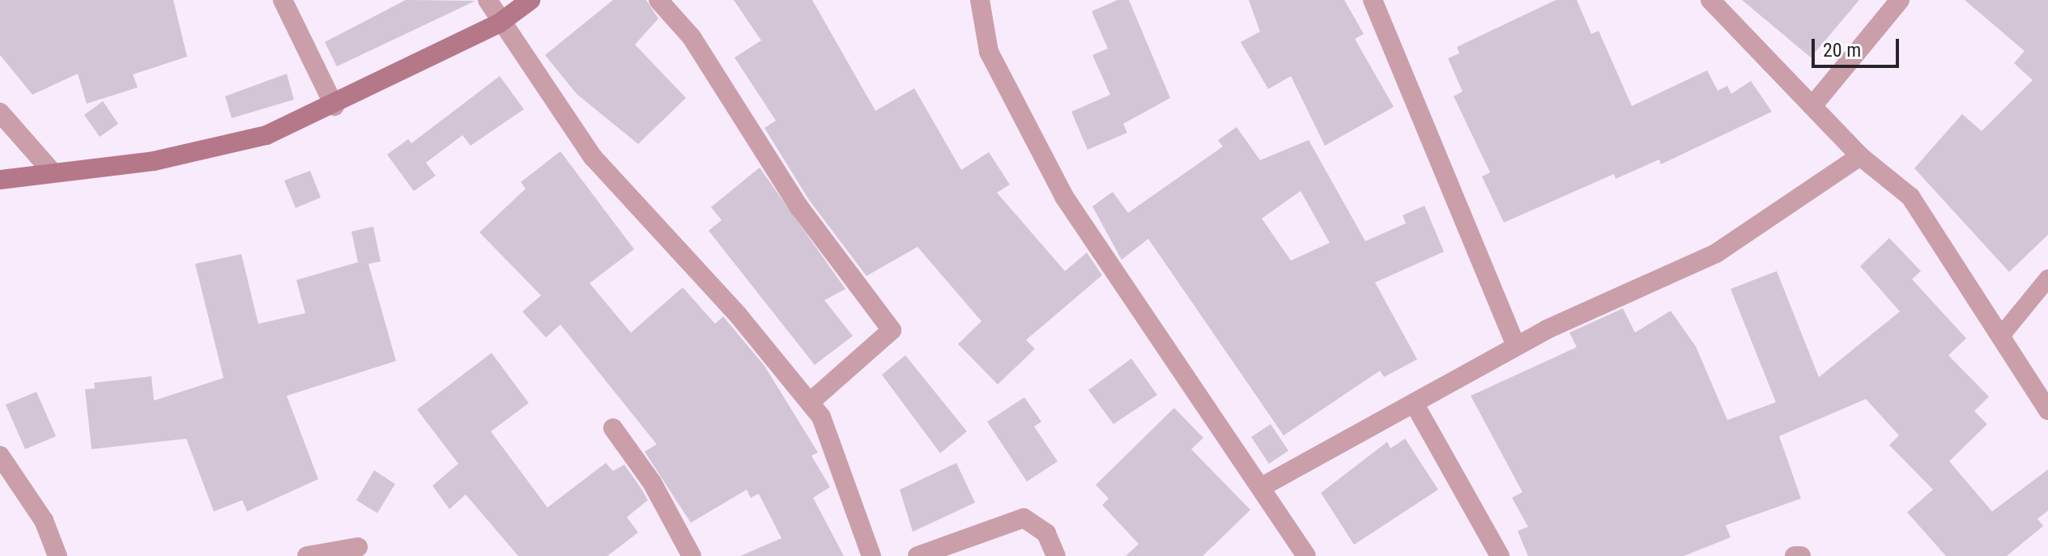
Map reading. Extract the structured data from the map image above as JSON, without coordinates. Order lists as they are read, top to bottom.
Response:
{
  "scale_bar": "20 m"
}
